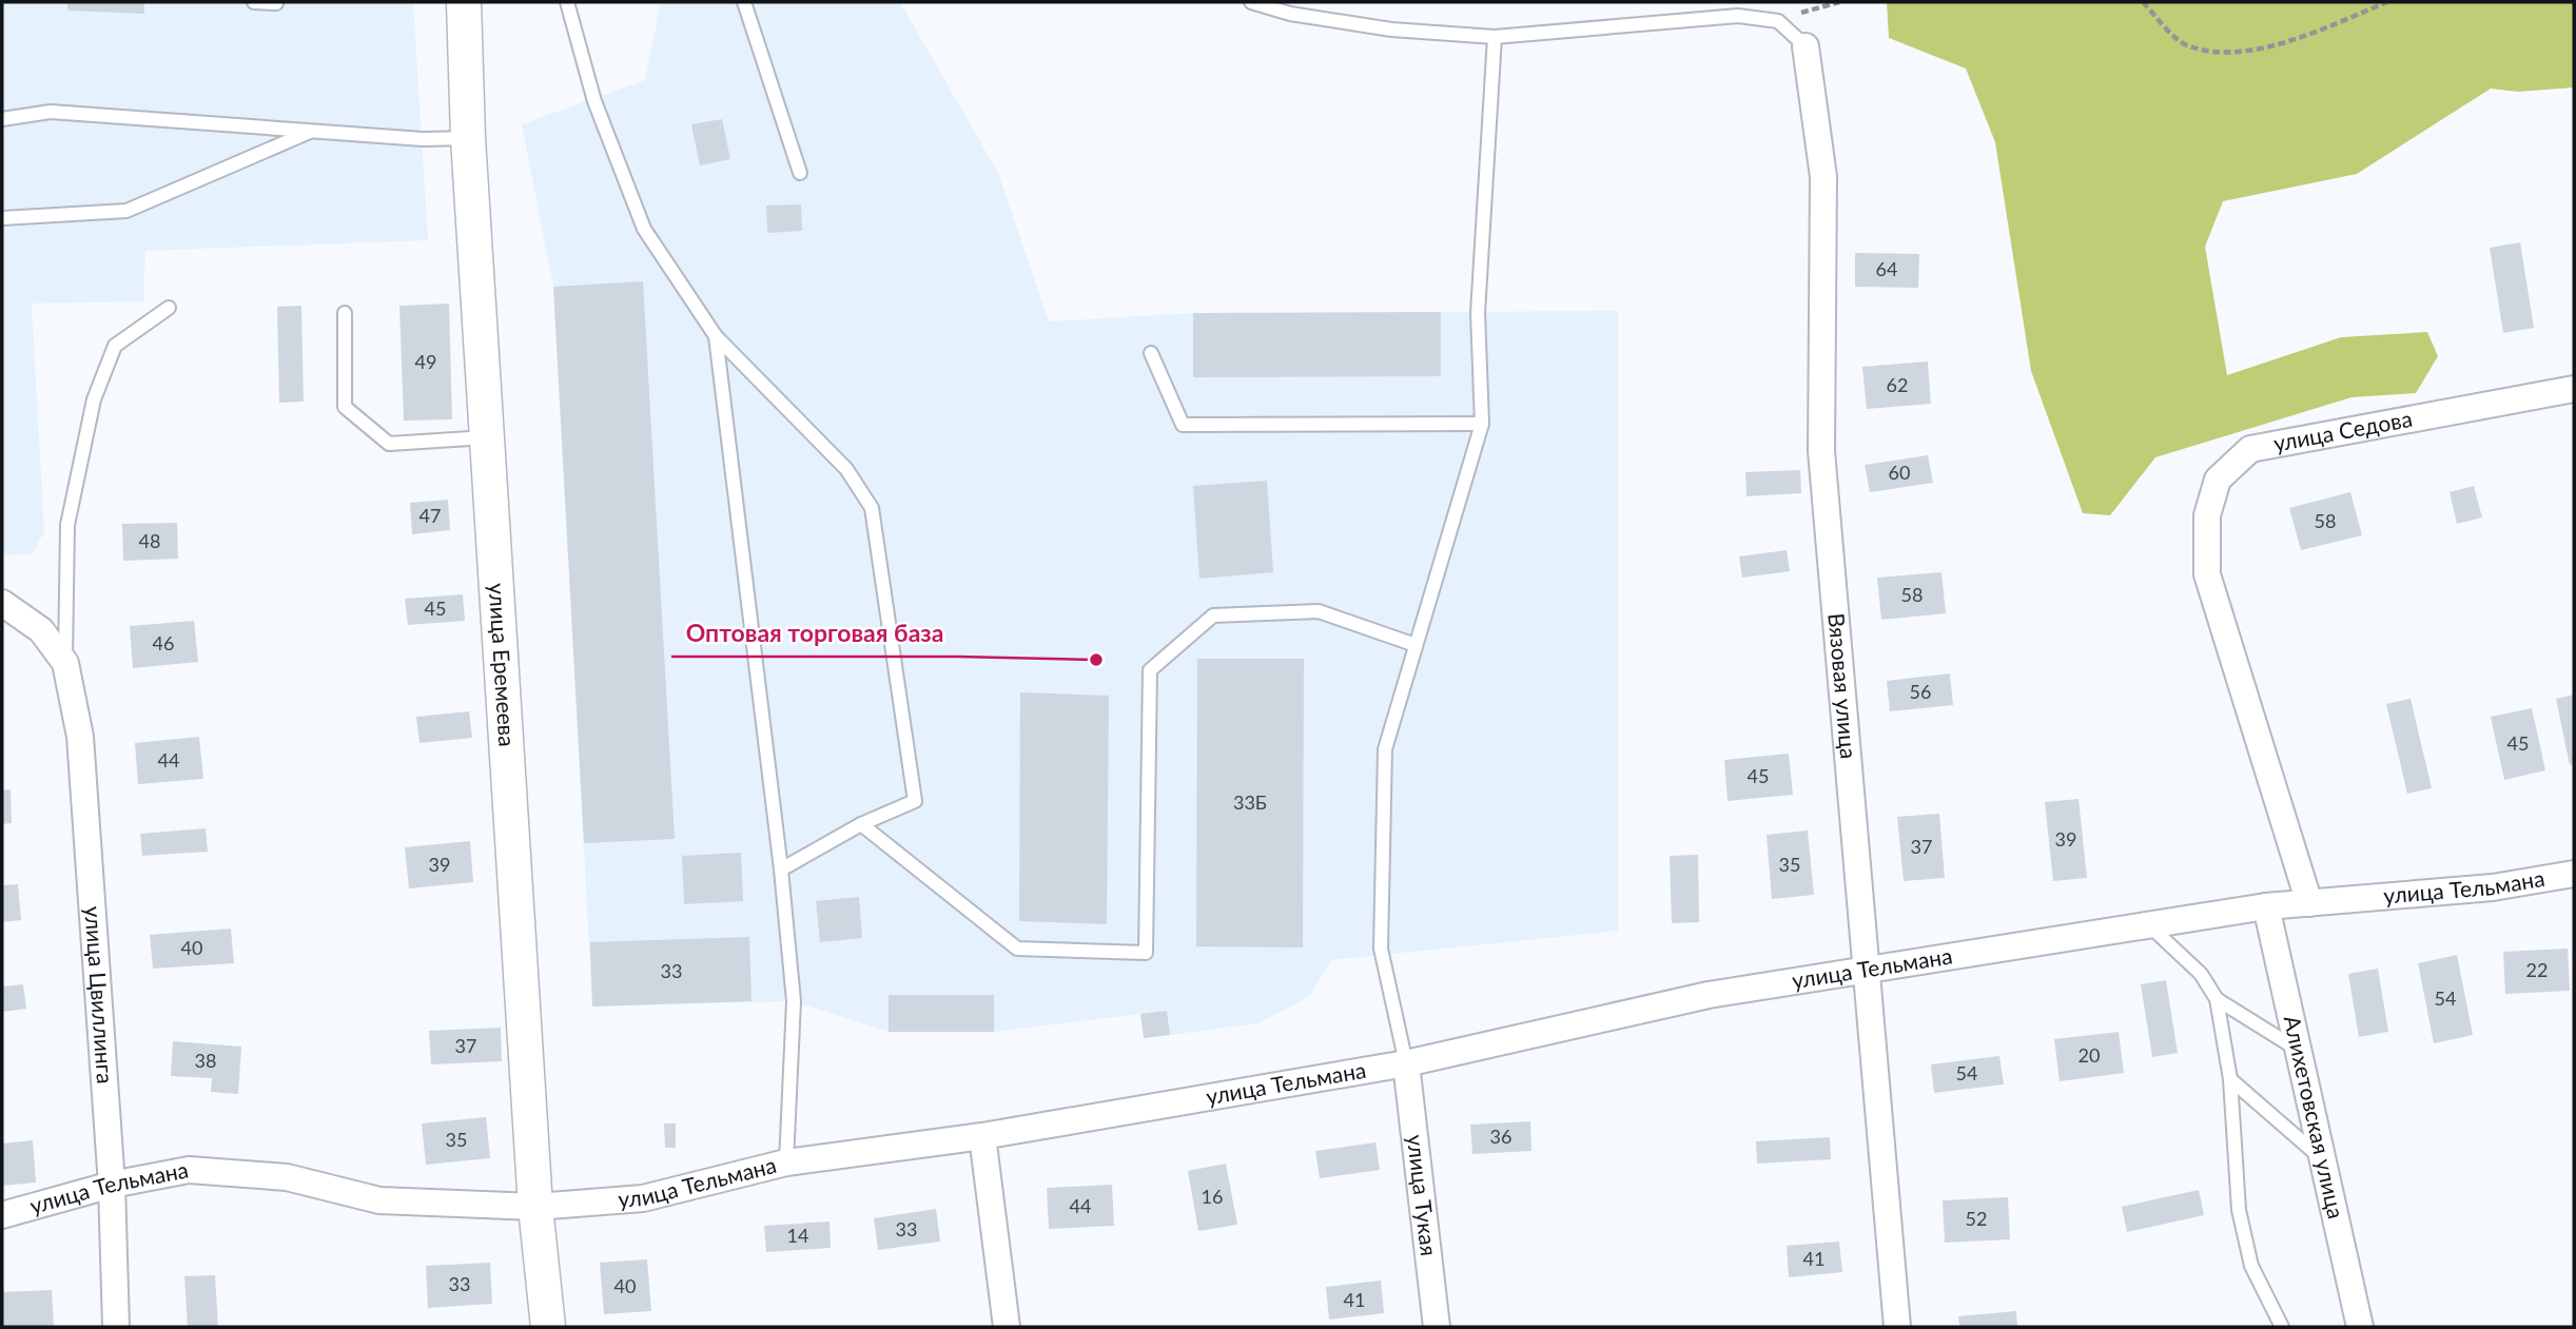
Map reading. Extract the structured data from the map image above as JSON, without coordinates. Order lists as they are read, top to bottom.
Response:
{
  "streets": {
    "street": [
      "улица Седова",
      "улица Еремеева",
      "Вязовая улица",
      "улица Тельмана",
      "улица Цвиллинга",
      "Алихетовская улица",
      "улица Тукая"
    ]
  },
  "crossings": [
    ["улица Седова", "улица Тельмана"],
    ["улица Еремеева", "улица Тельмана"],
    ["Вязовая улица", "улица Тельмана"],
    ["улица Тельмана", "улица Цвиллинга"],
    ["улица Тельмана", "Алихетовская улица"],
    ["улица Тельмана", "улица Тукая"]
  ],
  "places": ["Оптовая торговая база"],
  "house_numbers": [
    "64",
    "49",
    "62",
    "60",
    "47",
    "58",
    "48",
    "58",
    "45",
    "46",
    "56",
    "45",
    "44",
    "45",
    "33Б",
    "39",
    "37",
    "39",
    "35",
    "40",
    "22",
    "33",
    "54",
    "37",
    "20",
    "38",
    "54",
    "36",
    "35",
    "16",
    "44",
    "52",
    "33",
    "14",
    "41",
    "33",
    "40",
    "41"
  ]
}
